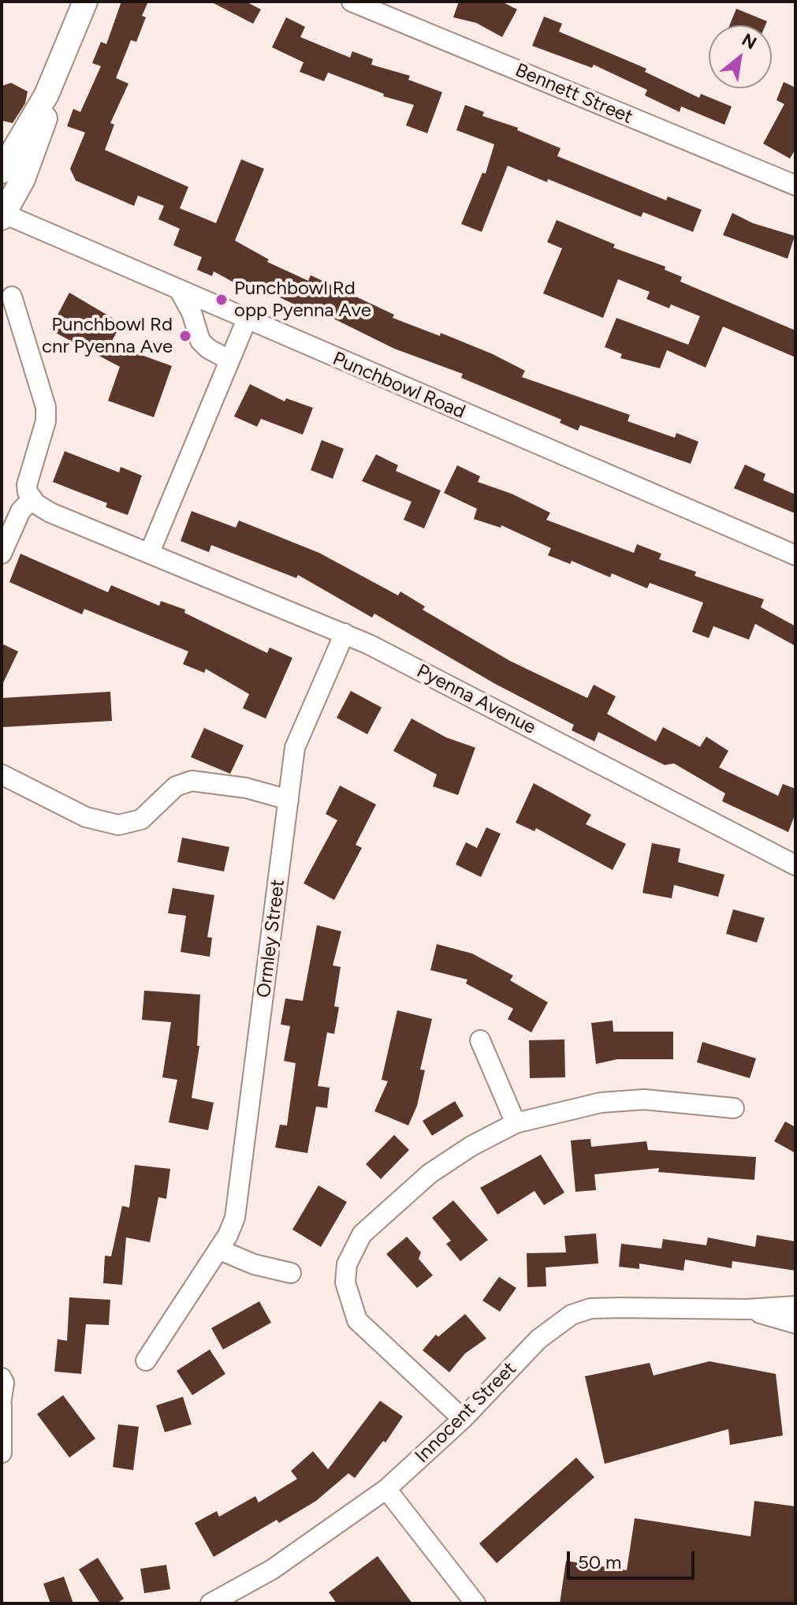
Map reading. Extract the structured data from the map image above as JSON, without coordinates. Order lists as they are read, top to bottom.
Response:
{
  "streets": {
    "street": [
      "Bennett Street",
      "Punchbowl Road",
      "Pyenna Avenue",
      "Ormley Street",
      "Innocent Street"
    ]
  },
  "crossings": [
    ["Pyenna Avenue", "Ormley Street"]
  ],
  "places": ["Punchbowl Rd opp Pyenna Ave", "Punchbowl Rd cnr Pyenna Ave"],
  "scale_bar": "50 m",
  "north": "top right"
}
